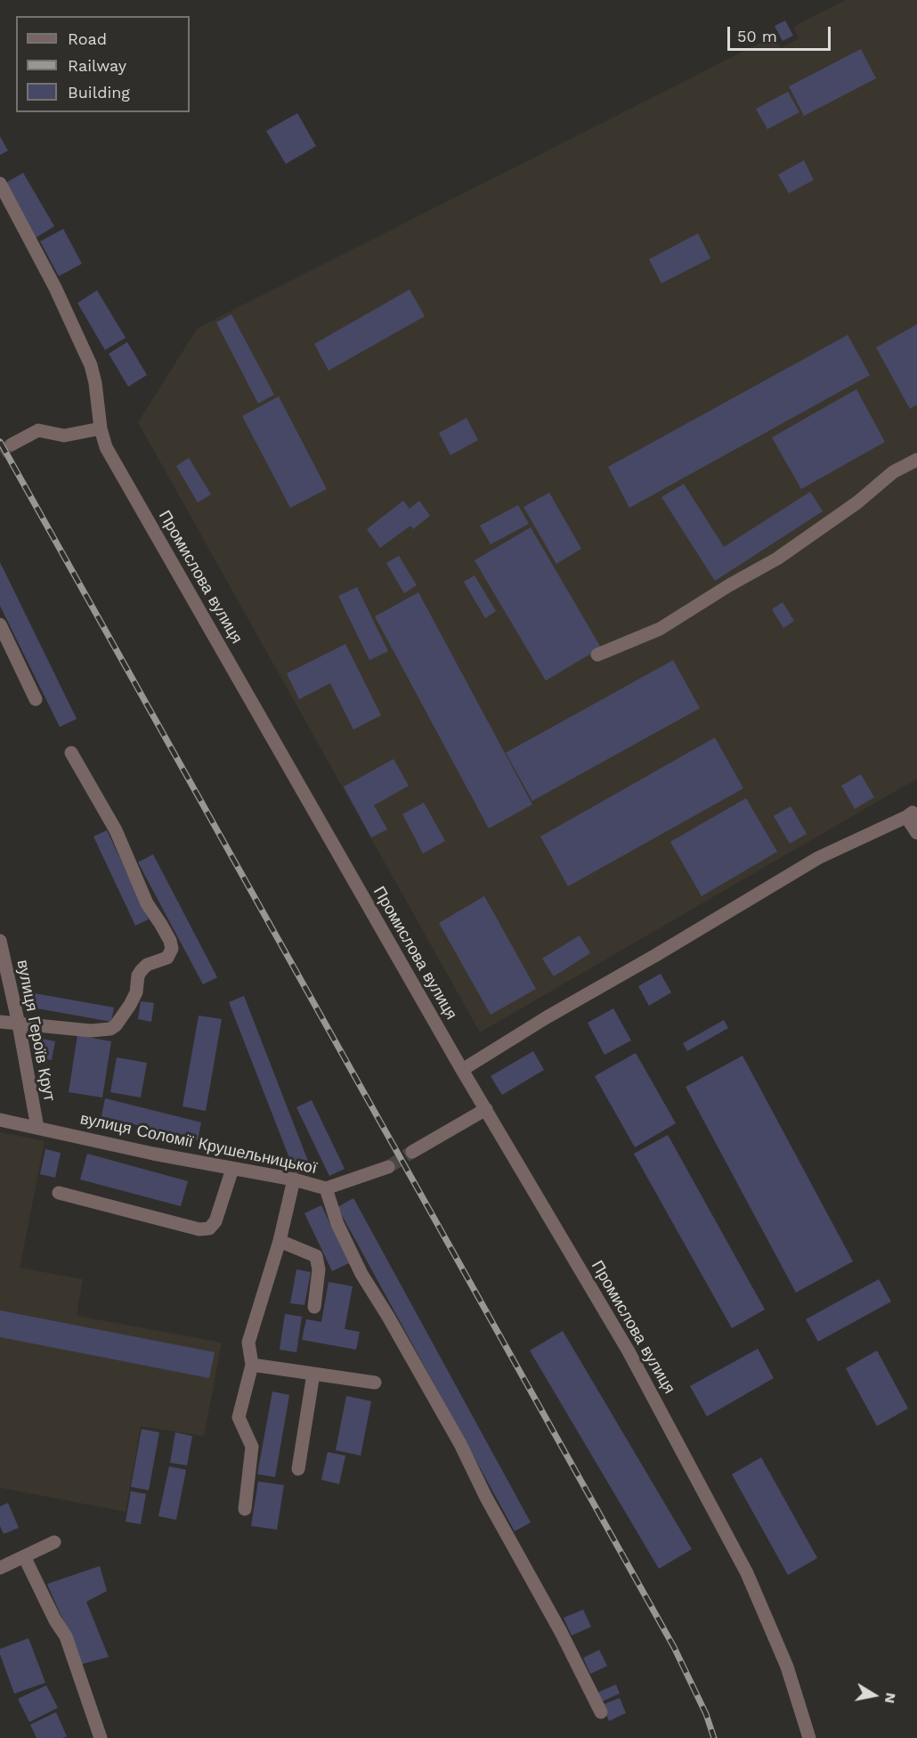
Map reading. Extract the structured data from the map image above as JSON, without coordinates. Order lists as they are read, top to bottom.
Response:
{
  "streets": {
    "street": ["Промислова вулиця", "вулиця Героїв Крут", "вулиця Соломії Крушельницької"]
  },
  "crossings": [
    ["вулиця Героїв Крут", "вулиця Соломії Крушельницької"]
  ],
  "legend": ["Road", "Railway", "Building"],
  "scale_bar": "50 m",
  "north": "right"
}
